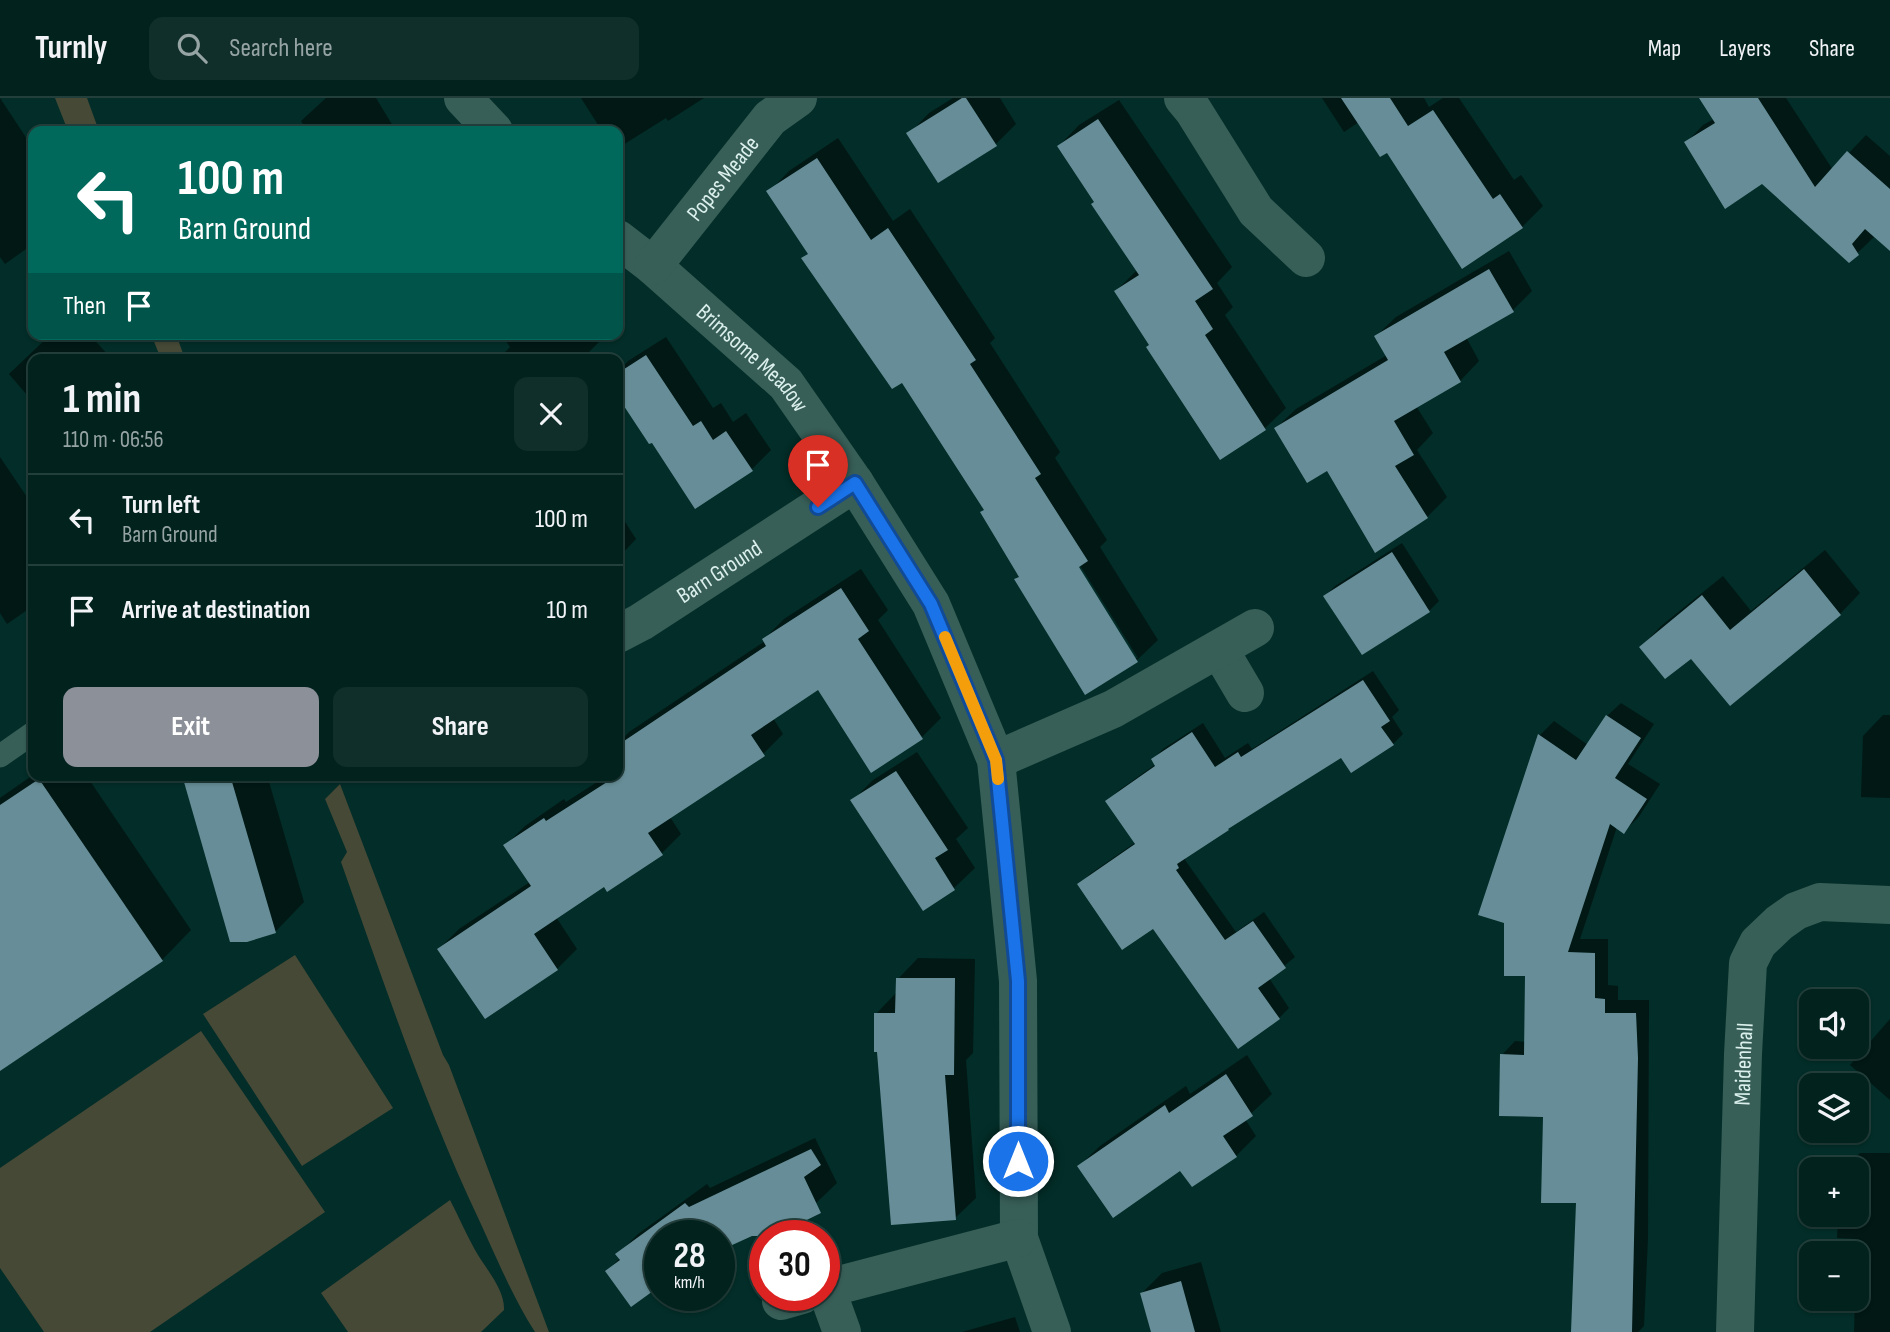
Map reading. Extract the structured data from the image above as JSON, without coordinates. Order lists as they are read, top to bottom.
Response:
{
  "streets": {
    "street": [
      "Popes Meade",
      "Brimsome Meadow",
      "Barn Ground",
      "Maidenhall"
    ]
  },
  "crossings": [
    ["Popes Meade", "Brimsome Meadow"],
    ["Brimsome Meadow", "Barn Ground"]
  ],
  "page": {
    "header": "Turnly",
    "search": "Search here",
    "nav": ["Map", "Layers", "Share"],
    "turn": ["100 m", "Barn Ground"],
    "then": "Then",
    "heading": ["1 min", "110 m · 06:56"],
    "list": [
      {
        "name": "Turn left",
        "note": "Barn Ground",
        "value": "100 m"
      },
      {
        "name": "Arrive at destination",
        "value": "10 m"
      }
    ],
    "buttons": ["Exit", "Share"],
    "map_buttons": ["+", "−"],
    "speed": "28 km/h",
    "limit": "30"
  }
}
